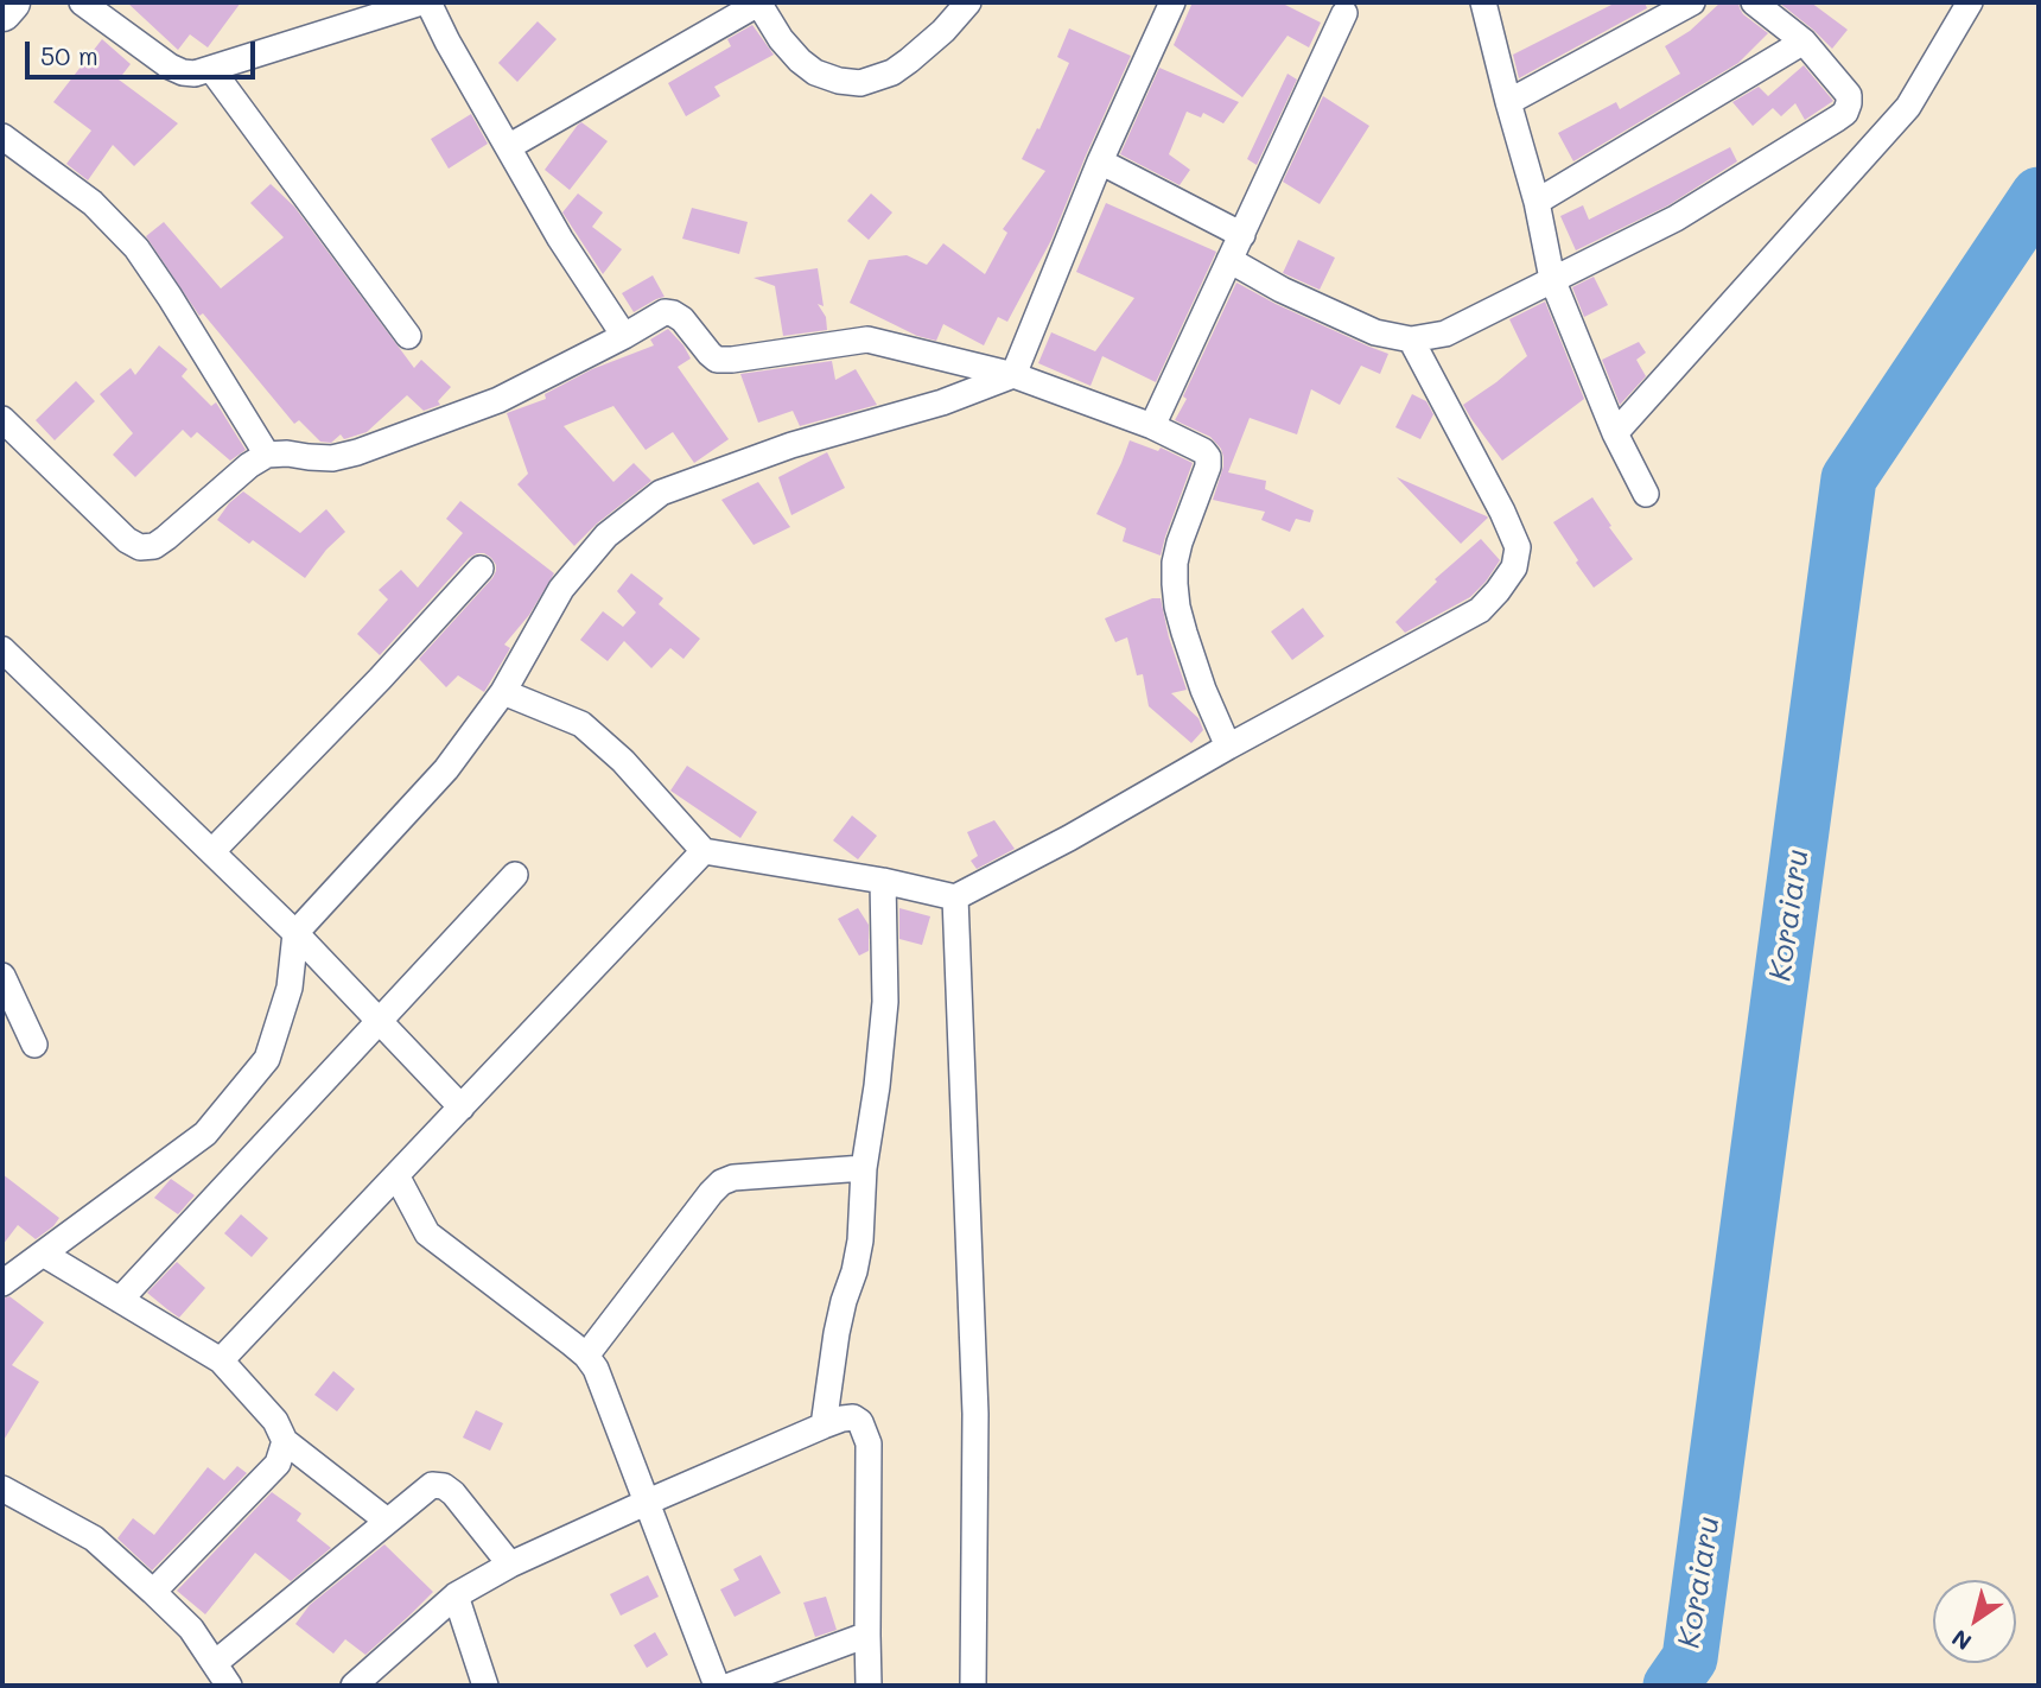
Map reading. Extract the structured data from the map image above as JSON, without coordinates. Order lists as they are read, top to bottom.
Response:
{
  "water": ["Koraiaru"],
  "scale_bar": "50 m",
  "north": "bottom left"
}
